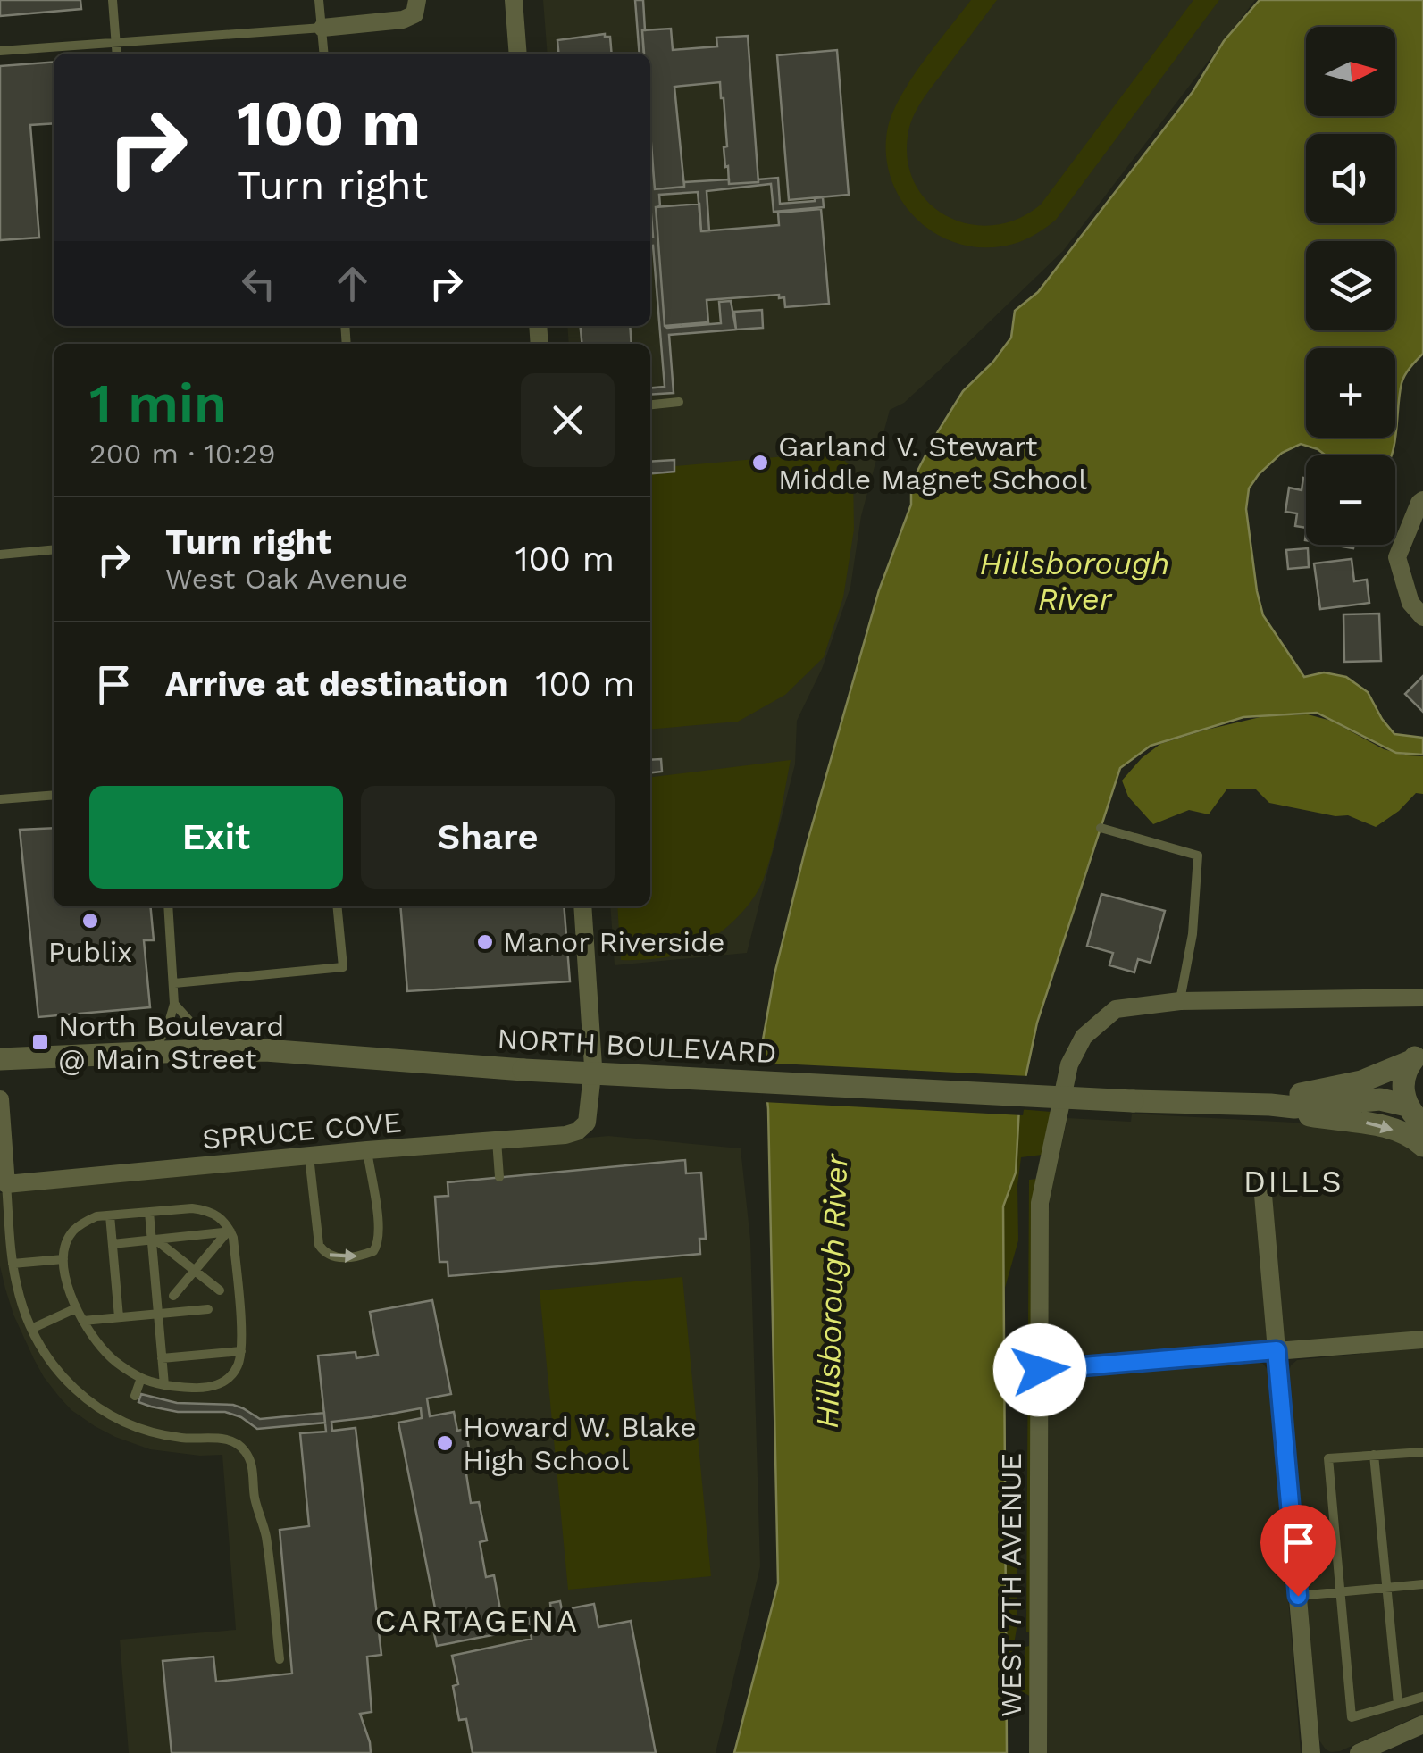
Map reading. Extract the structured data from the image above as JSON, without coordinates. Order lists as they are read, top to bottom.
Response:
{
  "streets": {
    "street": ["NORTH BOULEVARD", "SPRUCE COVE", "WEST 7TH AVENUE"]
  },
  "districts": ["DILLS", "CARTAGENA"],
  "water": ["Hillsborough River"],
  "places": {
    "other": [
      "Garland V. Stewart Middle Magnet School",
      "Publix",
      "Manor Riverside",
      "Howard W. Blake High School"
    ],
    "transit": ["North Boulevard @ Main Street"]
  },
  "north": "right",
  "page": {
    "map_buttons": ["+", "−"],
    "turn": ["100 m", "Turn right"],
    "heading": ["1 min", "200 m · 10:29"],
    "list": [
      {
        "name": "Turn right",
        "note": "West Oak Avenue",
        "value": "100 m"
      },
      {
        "name": "Arrive at destination",
        "value": "100 m"
      }
    ],
    "buttons": ["Exit", "Share"]
  }
}
